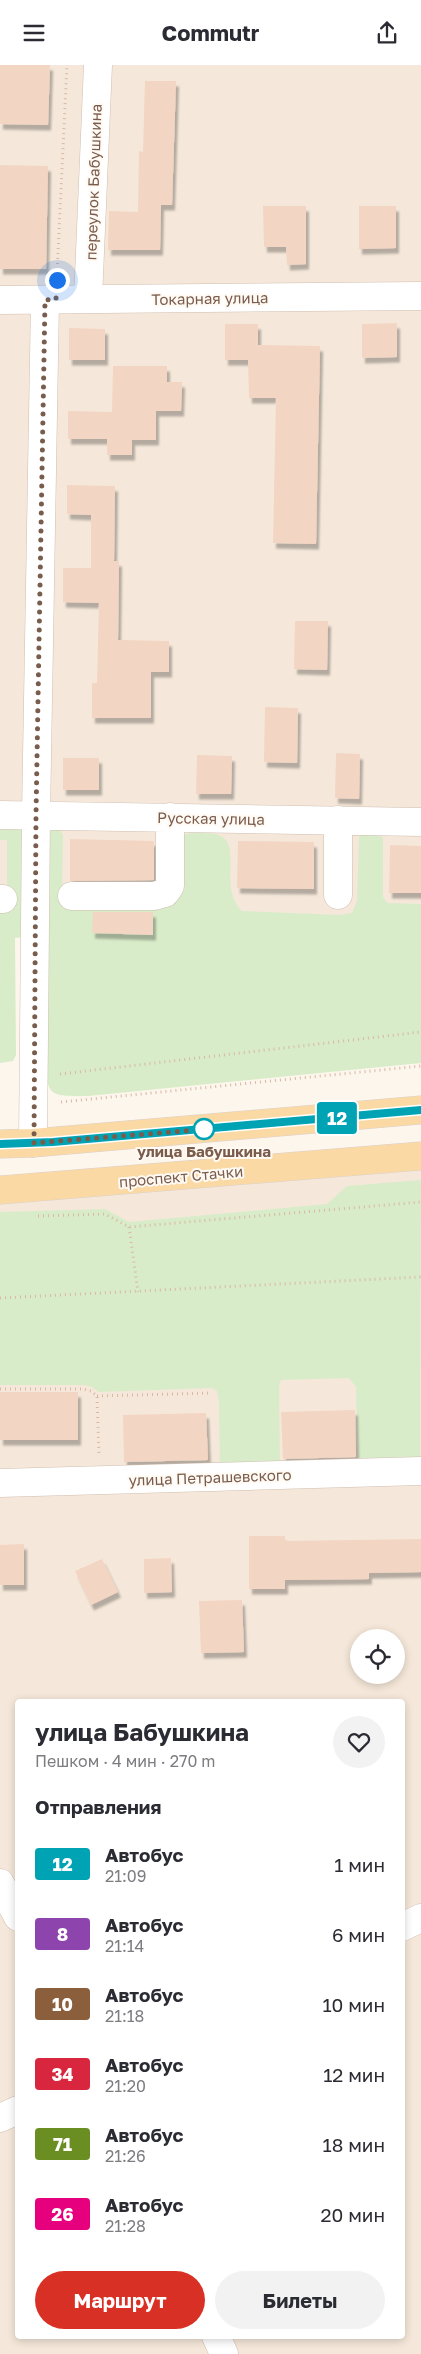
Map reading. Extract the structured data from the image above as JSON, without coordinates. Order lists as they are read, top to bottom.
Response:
{
  "streets": {
    "main road": ["проспект Стачки"],
    "street": [
      "переулок Бабушкина",
      "Токарная улица",
      "Русская улица",
      "улица Петрашевского"
    ]
  },
  "crossings": [
    ["переулок Бабушкина", "Токарная улица"]
  ],
  "places": ["улица Бабушкина"],
  "lines": ["bus line 12"],
  "page": {
    "header": "Commutr",
    "on_map": "12",
    "heading": [
      ["улица Бабушкина", "Пешком · 4 мин · 270 m"],
      "Отправления"
    ],
    "list": [
      {
        "mark": "12",
        "name": "Автобус",
        "note": "21:09",
        "value": "1 мин"
      },
      {
        "mark": "8",
        "name": "Автобус",
        "note": "21:14",
        "value": "6 мин"
      },
      {
        "mark": "10",
        "name": "Автобус",
        "note": "21:18",
        "value": "10 мин"
      },
      {
        "mark": "34",
        "name": "Автобус",
        "note": "21:20",
        "value": "12 мин"
      },
      {
        "mark": "71",
        "name": "Автобус",
        "note": "21:26",
        "value": "18 мин"
      },
      {
        "mark": "26",
        "name": "Автобус",
        "note": "21:28",
        "value": "20 мин"
      }
    ],
    "buttons": ["Маршрут", "Билеты"]
  }
}
